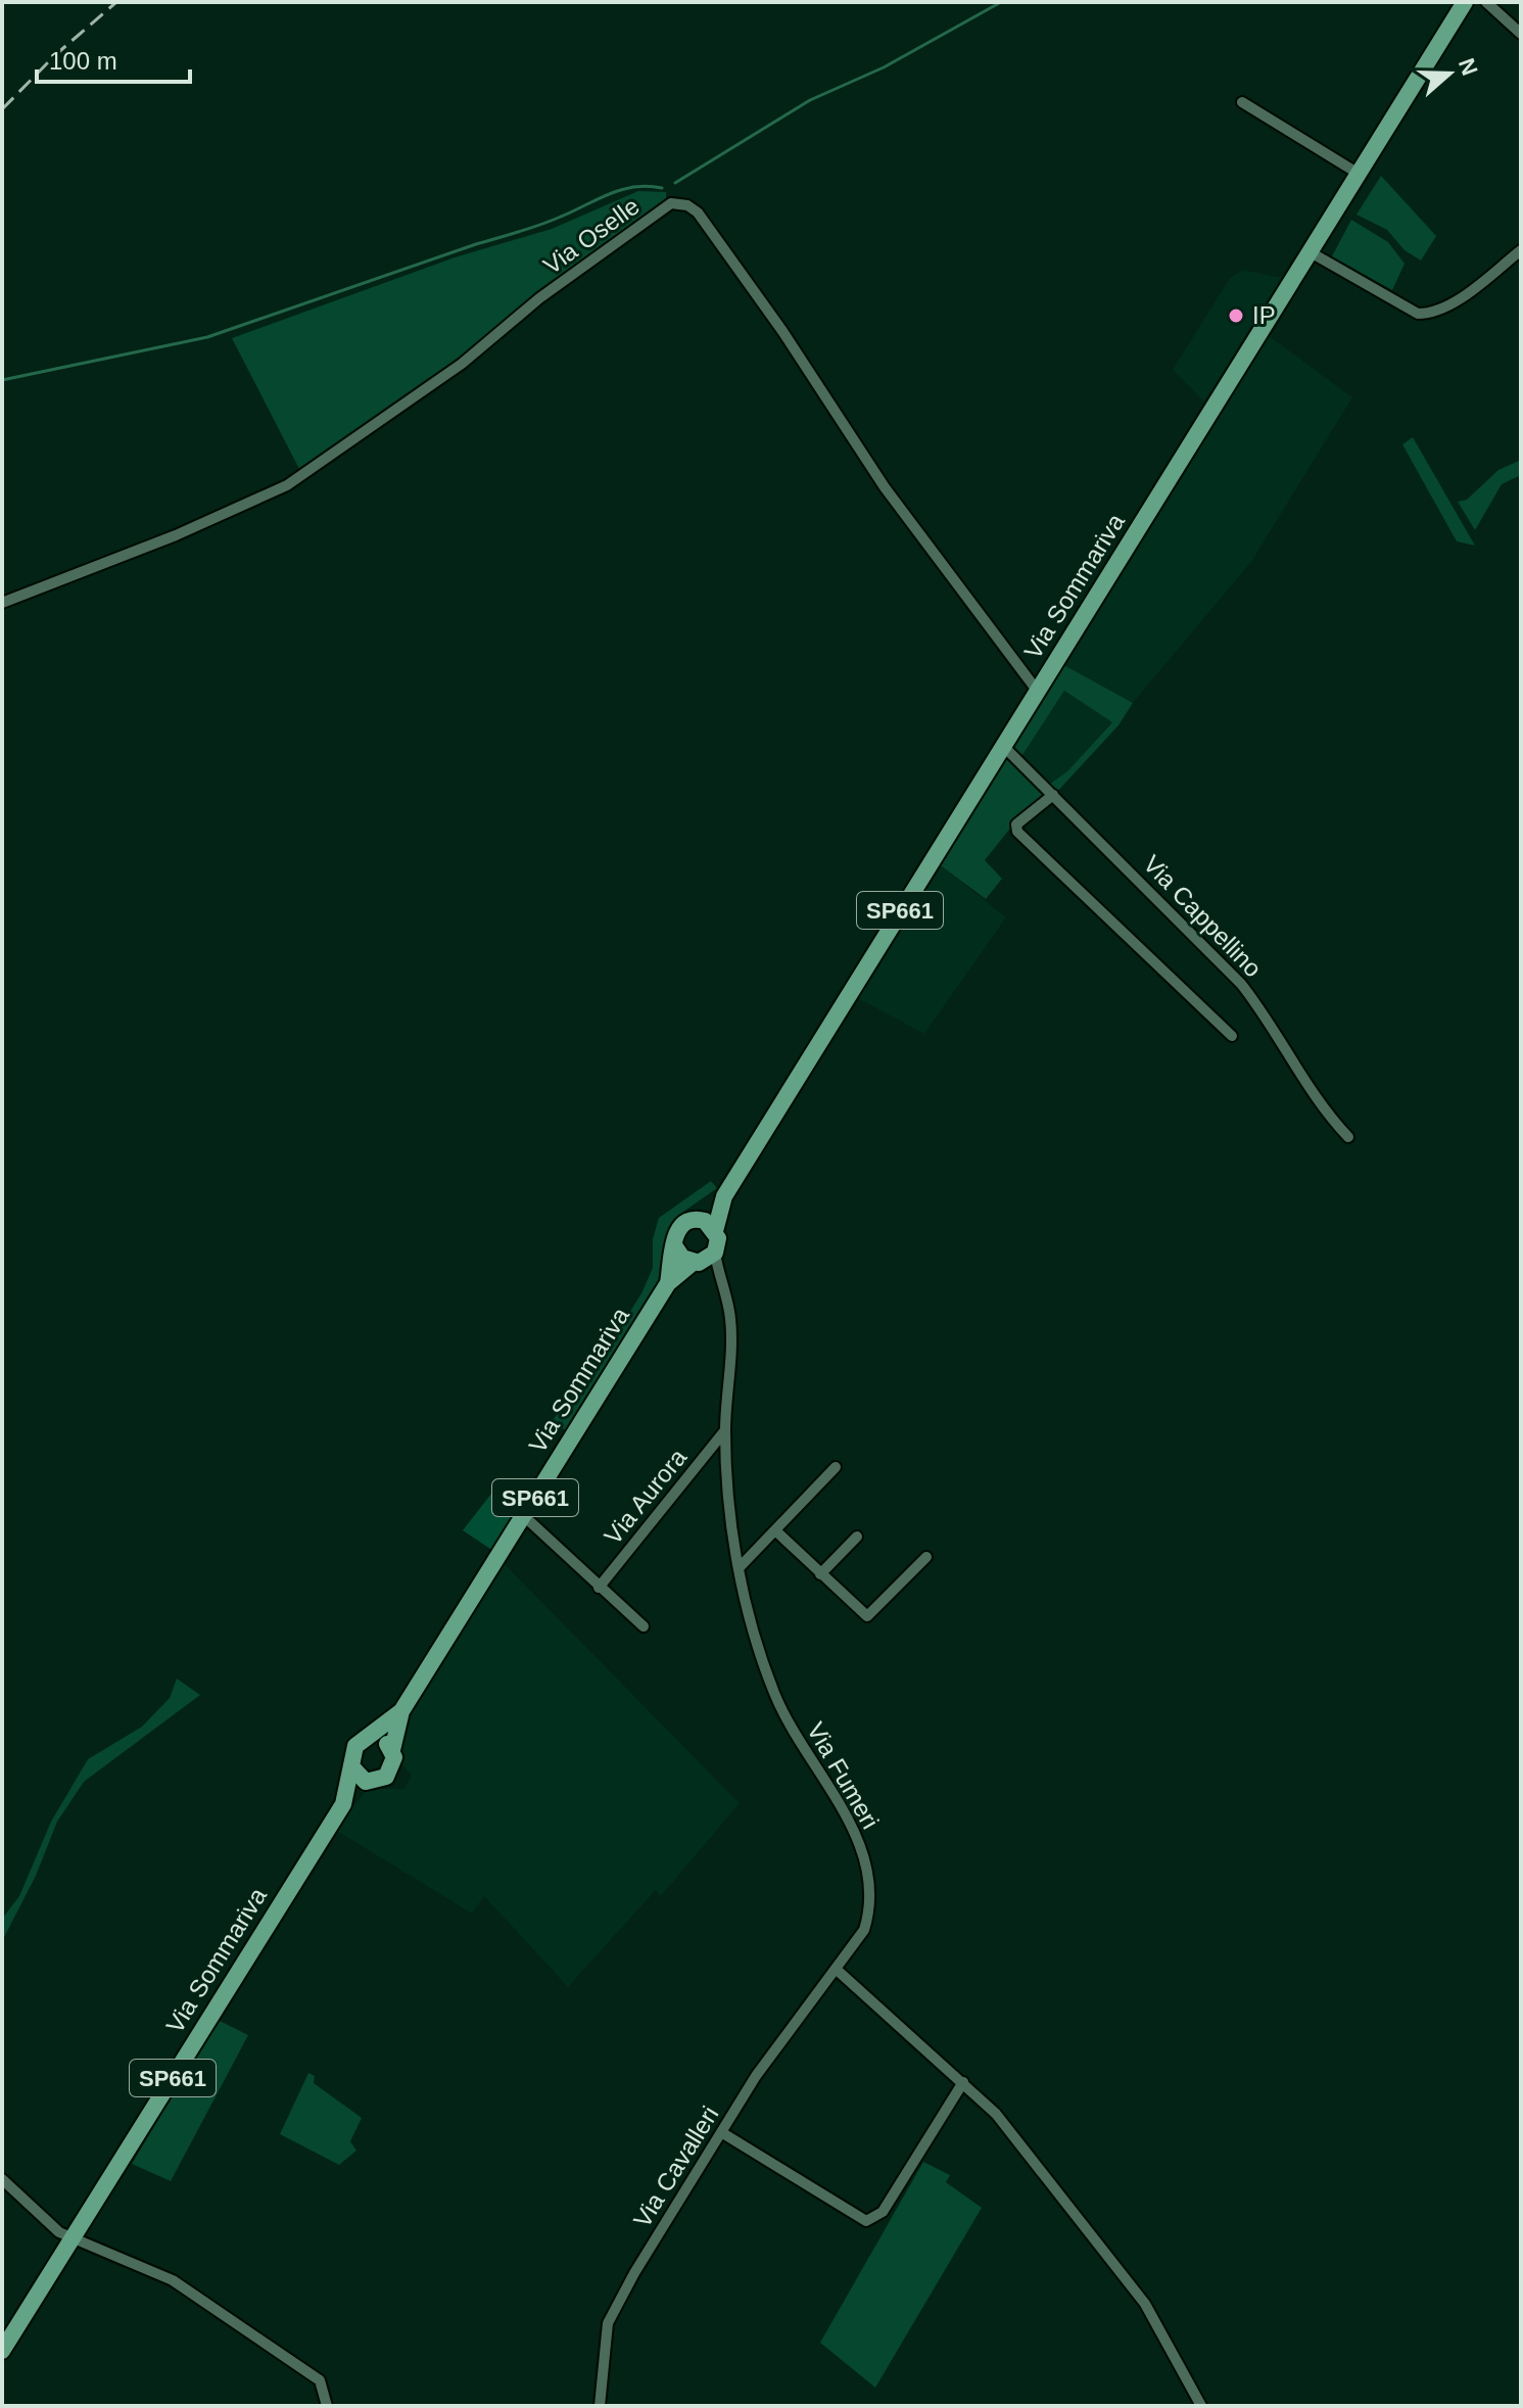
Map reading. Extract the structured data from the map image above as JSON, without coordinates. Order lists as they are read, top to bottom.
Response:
{
  "streets": {
    "main road": ["Via Sommariva", "SP661"],
    "street": [
      "Via Oselle",
      "Via Cappellino",
      "Via Aurora",
      "Via Fumeri",
      "Via Cavalleri"
    ]
  },
  "crossings": [
    ["Via Oselle", "Via Sommariva"],
    ["Via Sommariva", "Via Cappellino"],
    ["Via Sommariva", "Via Fumeri"],
    ["Via Aurora", "Via Fumeri"],
    ["Via Fumeri", "Via Cavalleri"]
  ],
  "places": ["IP"],
  "scale_bar": "100 m",
  "north": "right"
}
